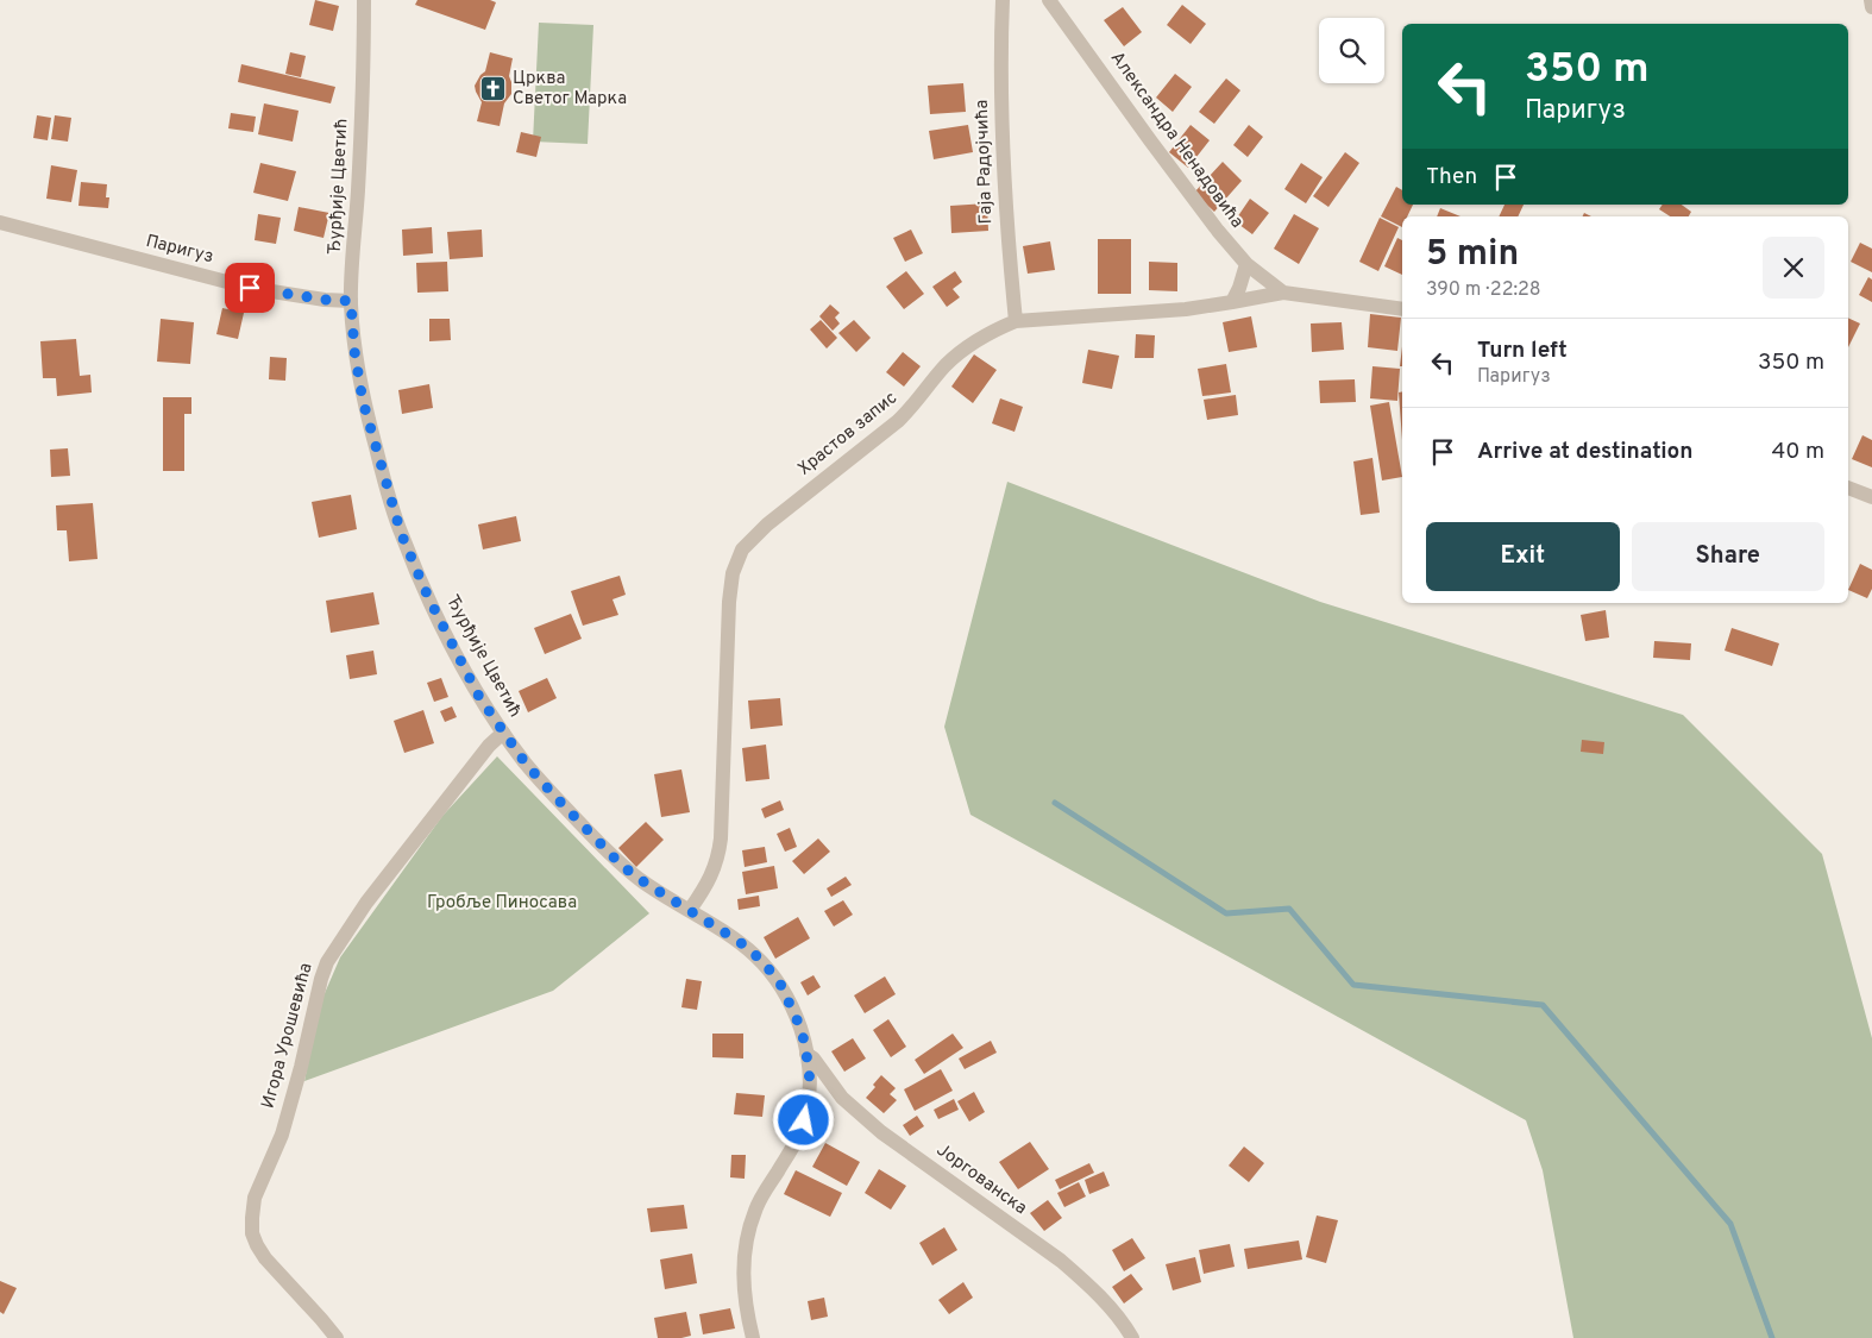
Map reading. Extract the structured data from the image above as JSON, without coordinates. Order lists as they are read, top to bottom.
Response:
{
  "streets": {
    "street": [
      "Александра Ненадовића",
      "Гаја Радојчића",
      "Ђурђије Цветић",
      "Паригуз",
      "Храстов запис",
      "Игора Урошевића",
      "Јоргованска"
    ]
  },
  "crossings": [
    ["Александра Ненадовића", "Храстов запис"],
    ["Гаја Радојчића", "Храстов запис"],
    ["Ђурђије Цветић", "Паригуз"],
    ["Ђурђије Цветић", "Храстов запис"],
    ["Ђурђије Цветић", "Игора Урошевића"],
    ["Ђурђије Цветић", "Јоргованска"]
  ],
  "parks": ["Гробље Пиносава"],
  "places": {
    "church": ["Црква Светог Марка"]
  },
  "page": {
    "turn": ["350 m", "Паригуз"],
    "then": "Then",
    "heading": ["5 min", "390 m · 22:28"],
    "list": [
      {
        "name": "Turn left",
        "note": "Паригуз",
        "value": "350 m"
      },
      {
        "name": "Arrive at destination",
        "value": "40 m"
      }
    ],
    "buttons": ["Exit", "Share"]
  }
}
